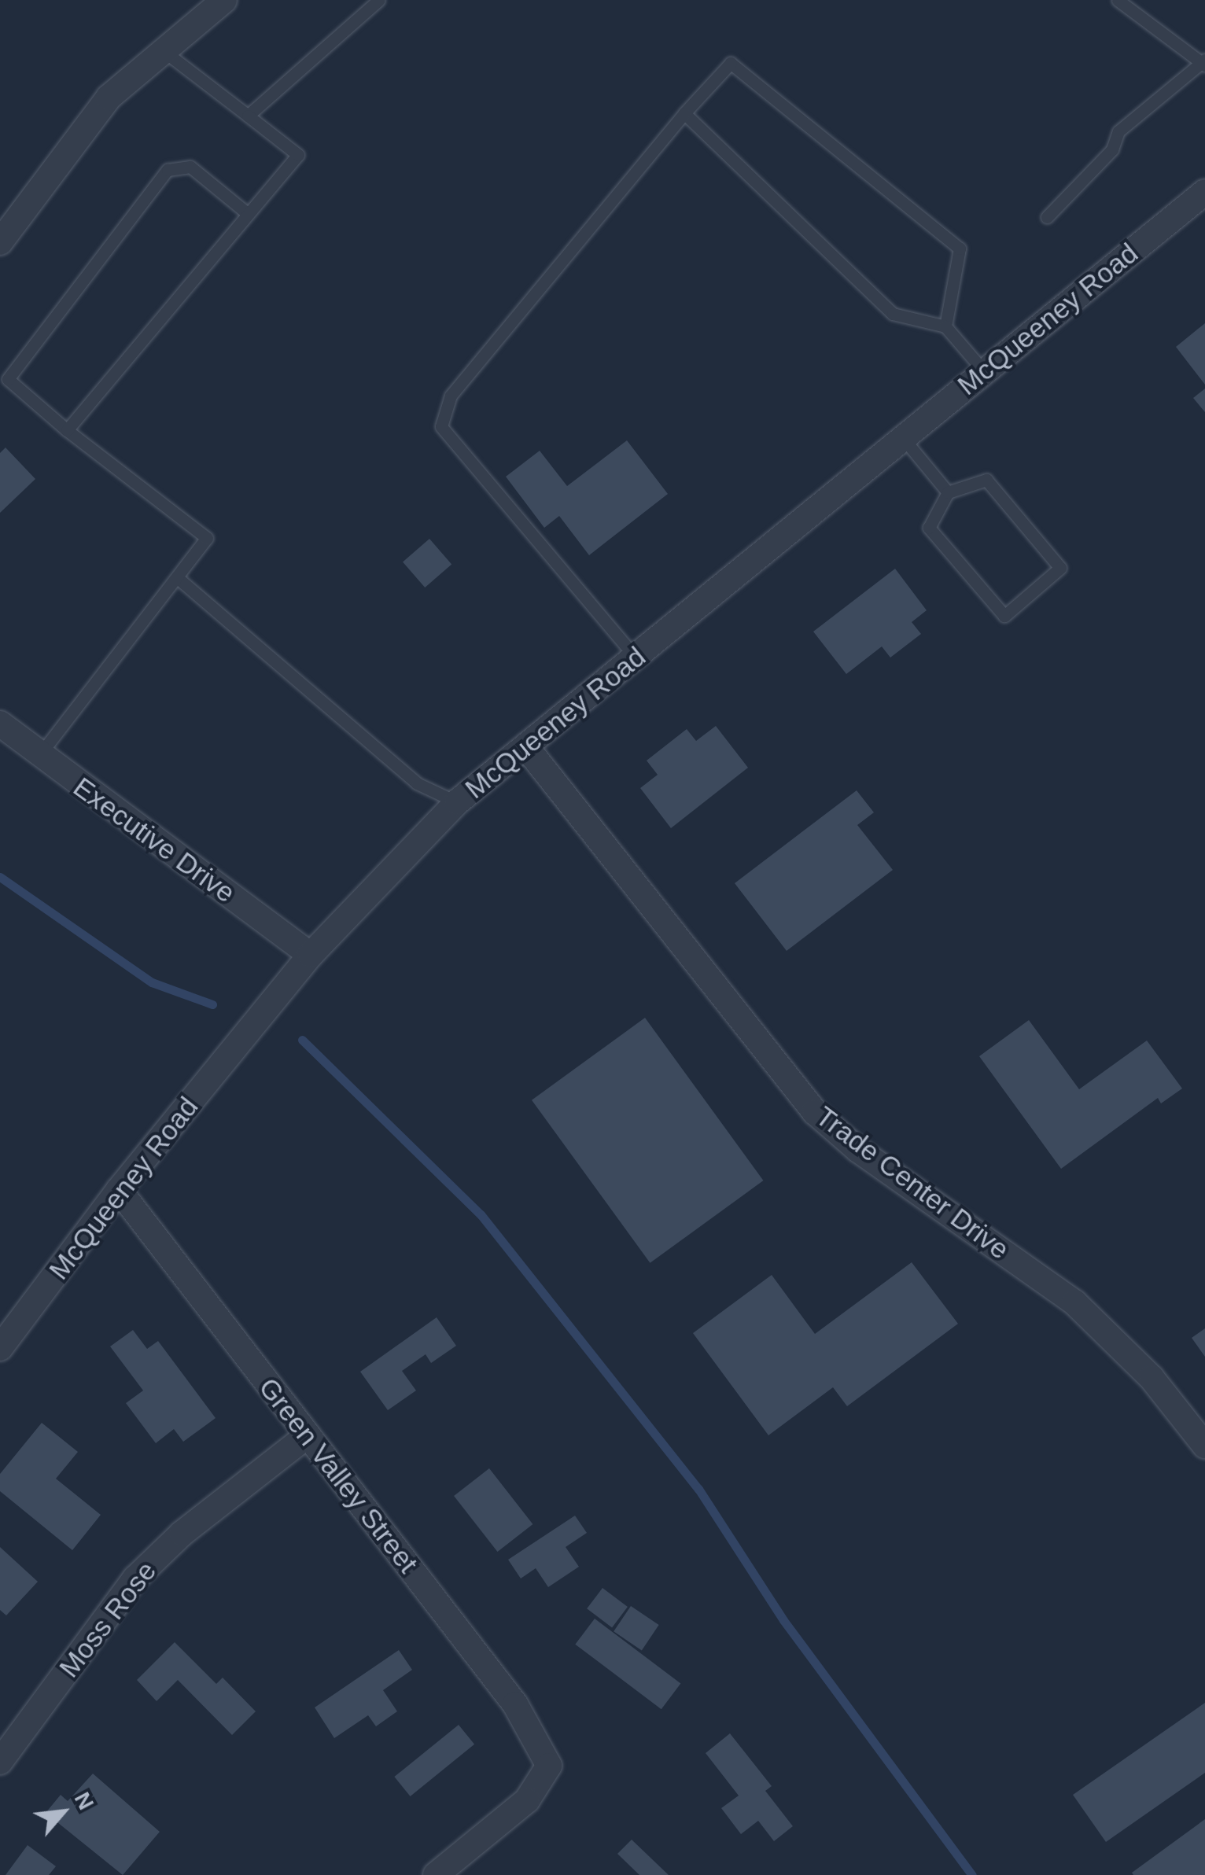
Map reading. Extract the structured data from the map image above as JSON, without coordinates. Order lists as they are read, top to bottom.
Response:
{
  "streets": {
    "street": [
      "McQueeney Road",
      "Executive Drive",
      "Trade Center Drive",
      "Green Valley Street",
      "Moss Rose"
    ]
  },
  "crossings": [
    ["McQueeney Road", "Executive Drive"],
    ["McQueeney Road", "Trade Center Drive"],
    ["McQueeney Road", "Green Valley Street"],
    ["Green Valley Street", "Moss Rose"]
  ],
  "north": "top right"
}
